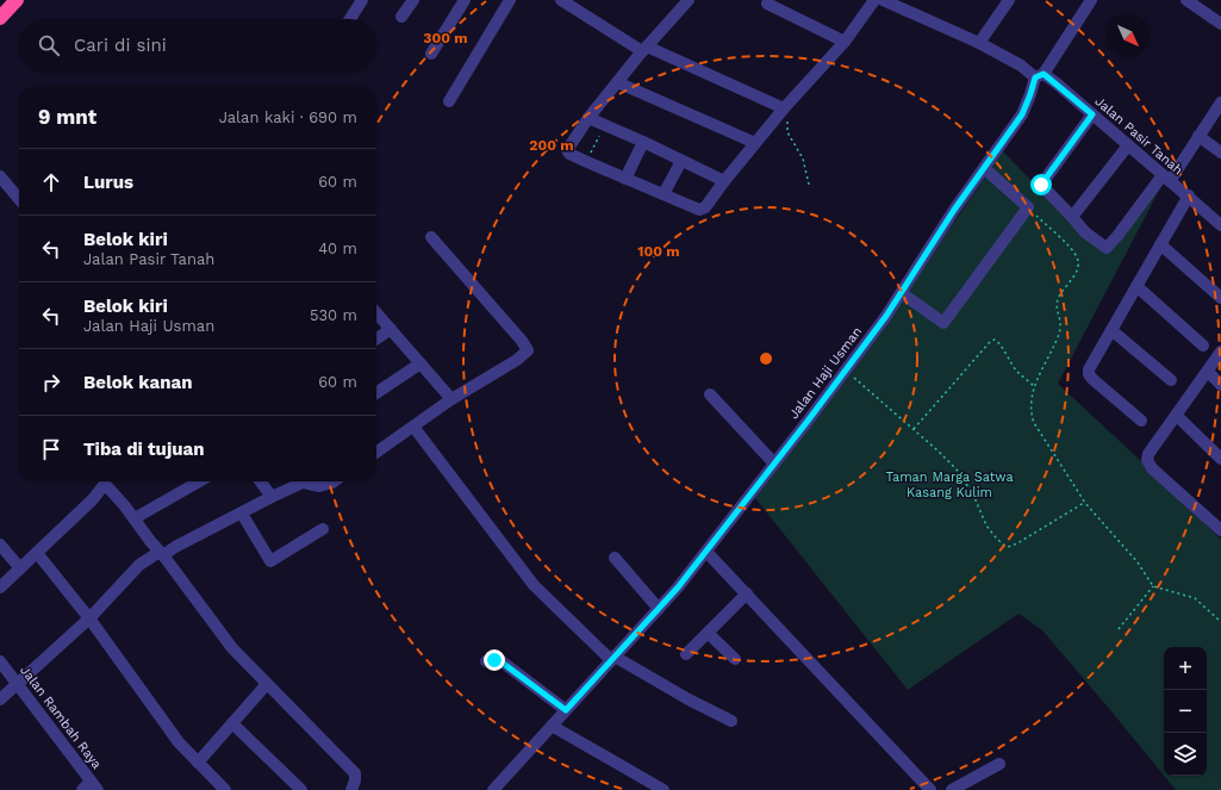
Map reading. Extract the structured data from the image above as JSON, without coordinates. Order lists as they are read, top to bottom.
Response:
{
  "streets": {
    "street": ["Jalan Pasir Tanah", "Jalan Haji Usman", "Jalan Rambah Raya"]
  },
  "crossings": [
    ["Jalan Pasir Tanah", "Jalan Haji Usman"]
  ],
  "parks": ["Taman Marga Satwa Kasang Kulim"],
  "north": "bottom right",
  "page": {
    "search": "Cari di sini",
    "heading": ["9 mnt", "Jalan kaki · 690 m"],
    "list": [
      ["Lurus", "60 m"],
      ["Belok kiri", "Jalan Pasir Tanah", "40 m"],
      ["Belok kiri", "Jalan Haji Usman", "530 m"],
      ["Belok kanan", "60 m"],
      "Tiba di tujuan"
    ],
    "map_buttons": ["+", "−"]
  },
  "rings": ["300 m", "200 m", "100 m"]
}
